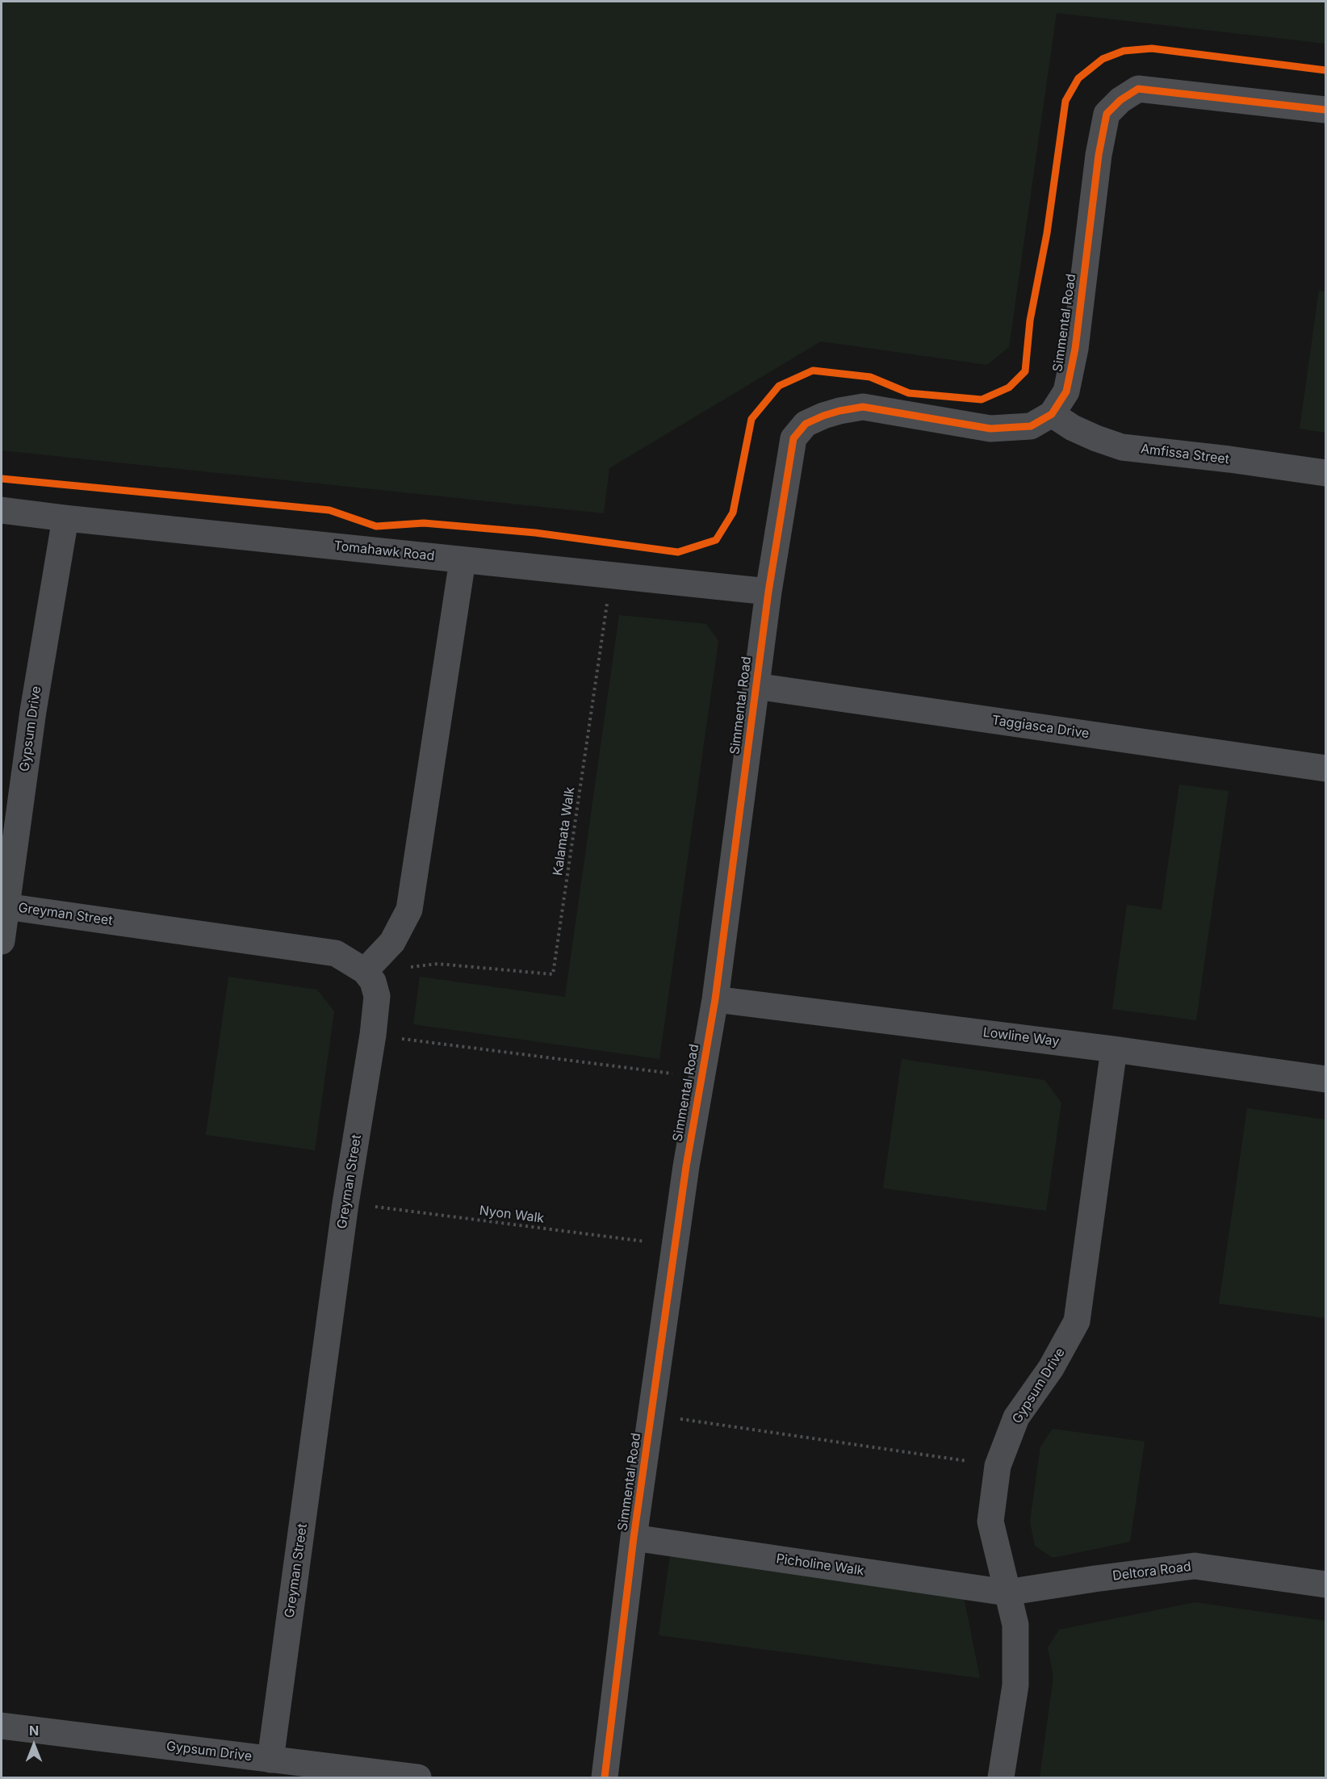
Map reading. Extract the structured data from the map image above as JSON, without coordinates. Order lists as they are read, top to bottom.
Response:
{
  "streets": {
    "street": [
      "Simmental Road",
      "Amfissa Street",
      "Tomahawk Road",
      "Taggiasca Drive",
      "Gypsum Drive",
      "Greyman Street",
      "Lowline Way",
      "Picholine Walk",
      "Deltora Road"
    ],
    "path": ["Kalamata Walk", "Nyon Walk"]
  },
  "crossings": [
    ["Simmental Road", "Amfissa Street"],
    ["Simmental Road", "Tomahawk Road"],
    ["Simmental Road", "Taggiasca Drive"],
    ["Simmental Road", "Lowline Way"],
    ["Simmental Road", "Nyon Walk"],
    ["Simmental Road", "Picholine Walk"],
    ["Tomahawk Road", "Gypsum Drive"],
    ["Tomahawk Road", "Kalamata Walk"],
    ["Gypsum Drive", "Greyman Street"],
    ["Gypsum Drive", "Lowline Way"],
    ["Gypsum Drive", "Picholine Walk"],
    ["Gypsum Drive", "Deltora Road"],
    ["Greyman Street", "Nyon Walk"],
    ["Picholine Walk", "Deltora Road"]
  ],
  "north": "top"
}
